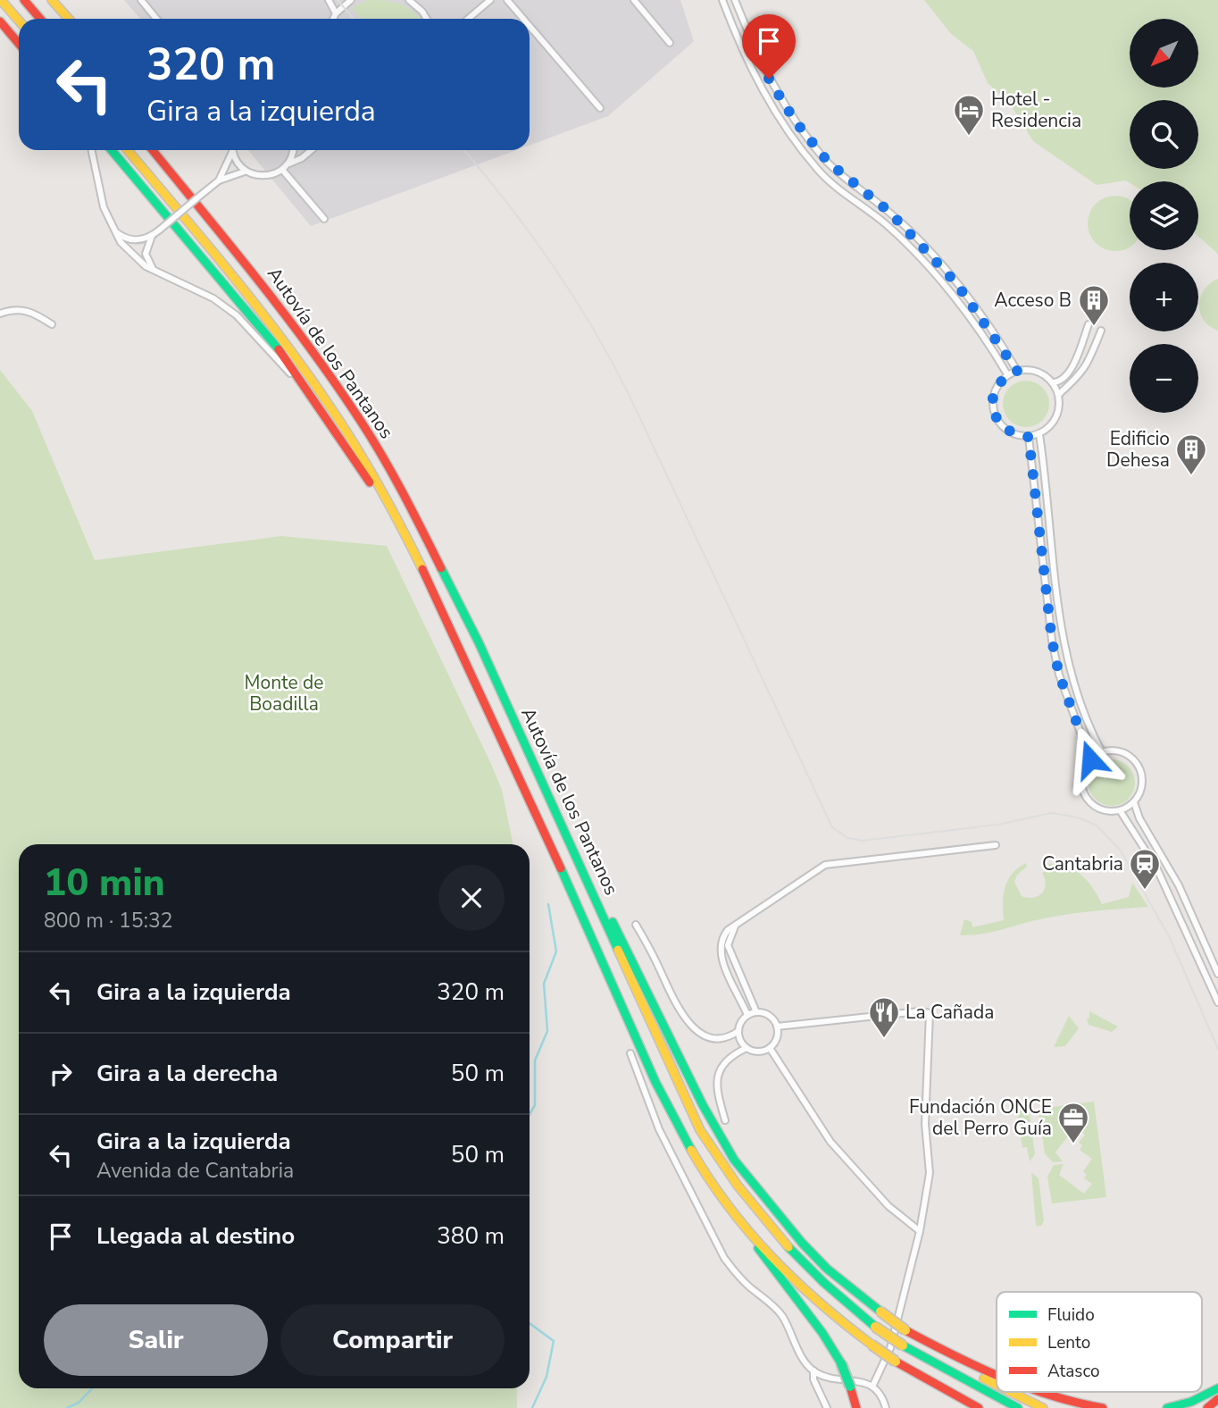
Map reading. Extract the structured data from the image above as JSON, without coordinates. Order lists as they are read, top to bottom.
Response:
{
  "streets": {
    "main road": ["Autovía de los Pantanos"]
  },
  "parks": ["Monte de Boadilla"],
  "places": {
    "hotel": ["Hotel - Residencia"],
    "building": ["Acceso B", "Edificio Dehesa"],
    "station": ["Cantabria"],
    "restaurant": ["La Cañada"],
    "office": ["Fundación ONCE del Perro Guía"]
  },
  "legend": ["Fluido", "Lento", "Atasco"],
  "north": "bottom left",
  "page": {
    "map_buttons": ["+", "−"],
    "turn": ["320 m", "Gira a la izquierda"],
    "heading": ["10 min", "800 m · 15:32"],
    "list": [
      {
        "name": "Gira a la izquierda",
        "value": "320 m"
      },
      {
        "name": "Gira a la derecha",
        "value": "50 m"
      },
      {
        "name": "Gira a la izquierda",
        "note": "Avenida de Cantabria",
        "value": "50 m"
      },
      {
        "name": "Llegada al destino",
        "value": "380 m"
      }
    ],
    "buttons": ["Salir", "Compartir"]
  }
}
